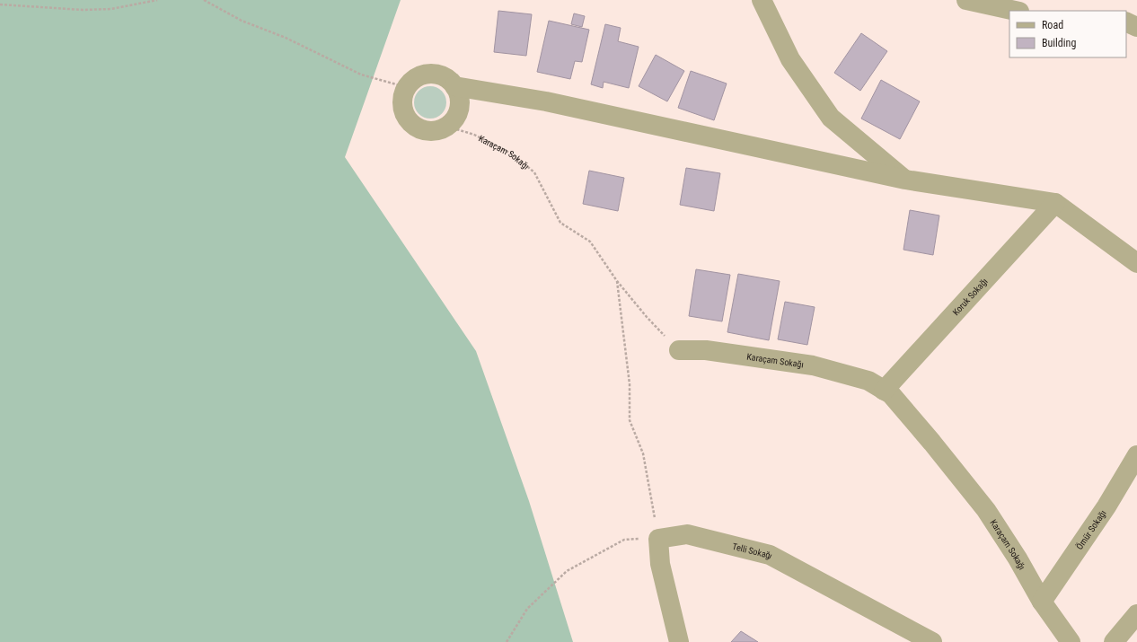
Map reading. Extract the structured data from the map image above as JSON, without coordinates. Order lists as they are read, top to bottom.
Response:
{
  "streets": {
    "street": [
      "Karaçam Sokağı",
      "Koruk Sokağı",
      "Ömür Sokağı",
      "Telli Sokağı"
    ]
  },
  "crossings": [
    ["Karaçam Sokağı", "Koruk Sokağı"],
    ["Karaçam Sokağı", "Ömür Sokağı"]
  ],
  "legend": ["Road", "Building"]
}
